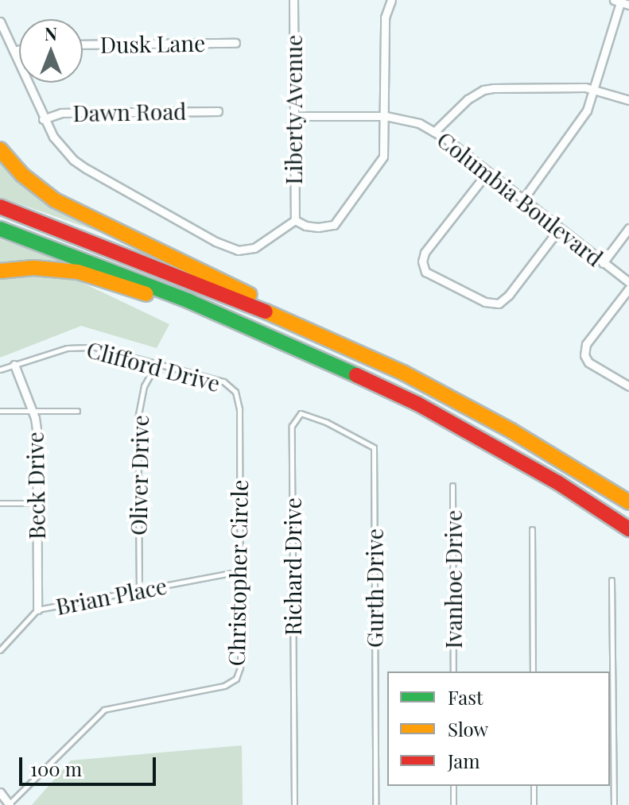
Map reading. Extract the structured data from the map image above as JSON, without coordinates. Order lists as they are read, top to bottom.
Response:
{
  "streets": {
    "street": [
      "Dusk Lane",
      "Liberty Avenue",
      "Dawn Road",
      "Columbia Boulevard",
      "Beck Drive"
    ],
    "lane": [
      "Clifford Drive",
      "Oliver Drive",
      "Richard Drive",
      "Christopher Circle",
      "Ivanhoe Drive",
      "Gurth Drive",
      "Brian Place"
    ]
  },
  "crossings": [
    ["Liberty Avenue", "Columbia Boulevard"],
    ["Clifford Drive", "Oliver Drive"],
    ["Clifford Drive", "Beck Drive"],
    ["Clifford Drive", "Christopher Circle"],
    ["Oliver Drive", "Brian Place"],
    ["Beck Drive", "Brian Place"],
    ["Richard Drive", "Gurth Drive"],
    ["Christopher Circle", "Brian Place"]
  ],
  "legend": ["Fast", "Slow", "Jam"],
  "scale_bar": "100 m",
  "north": "top"
}
